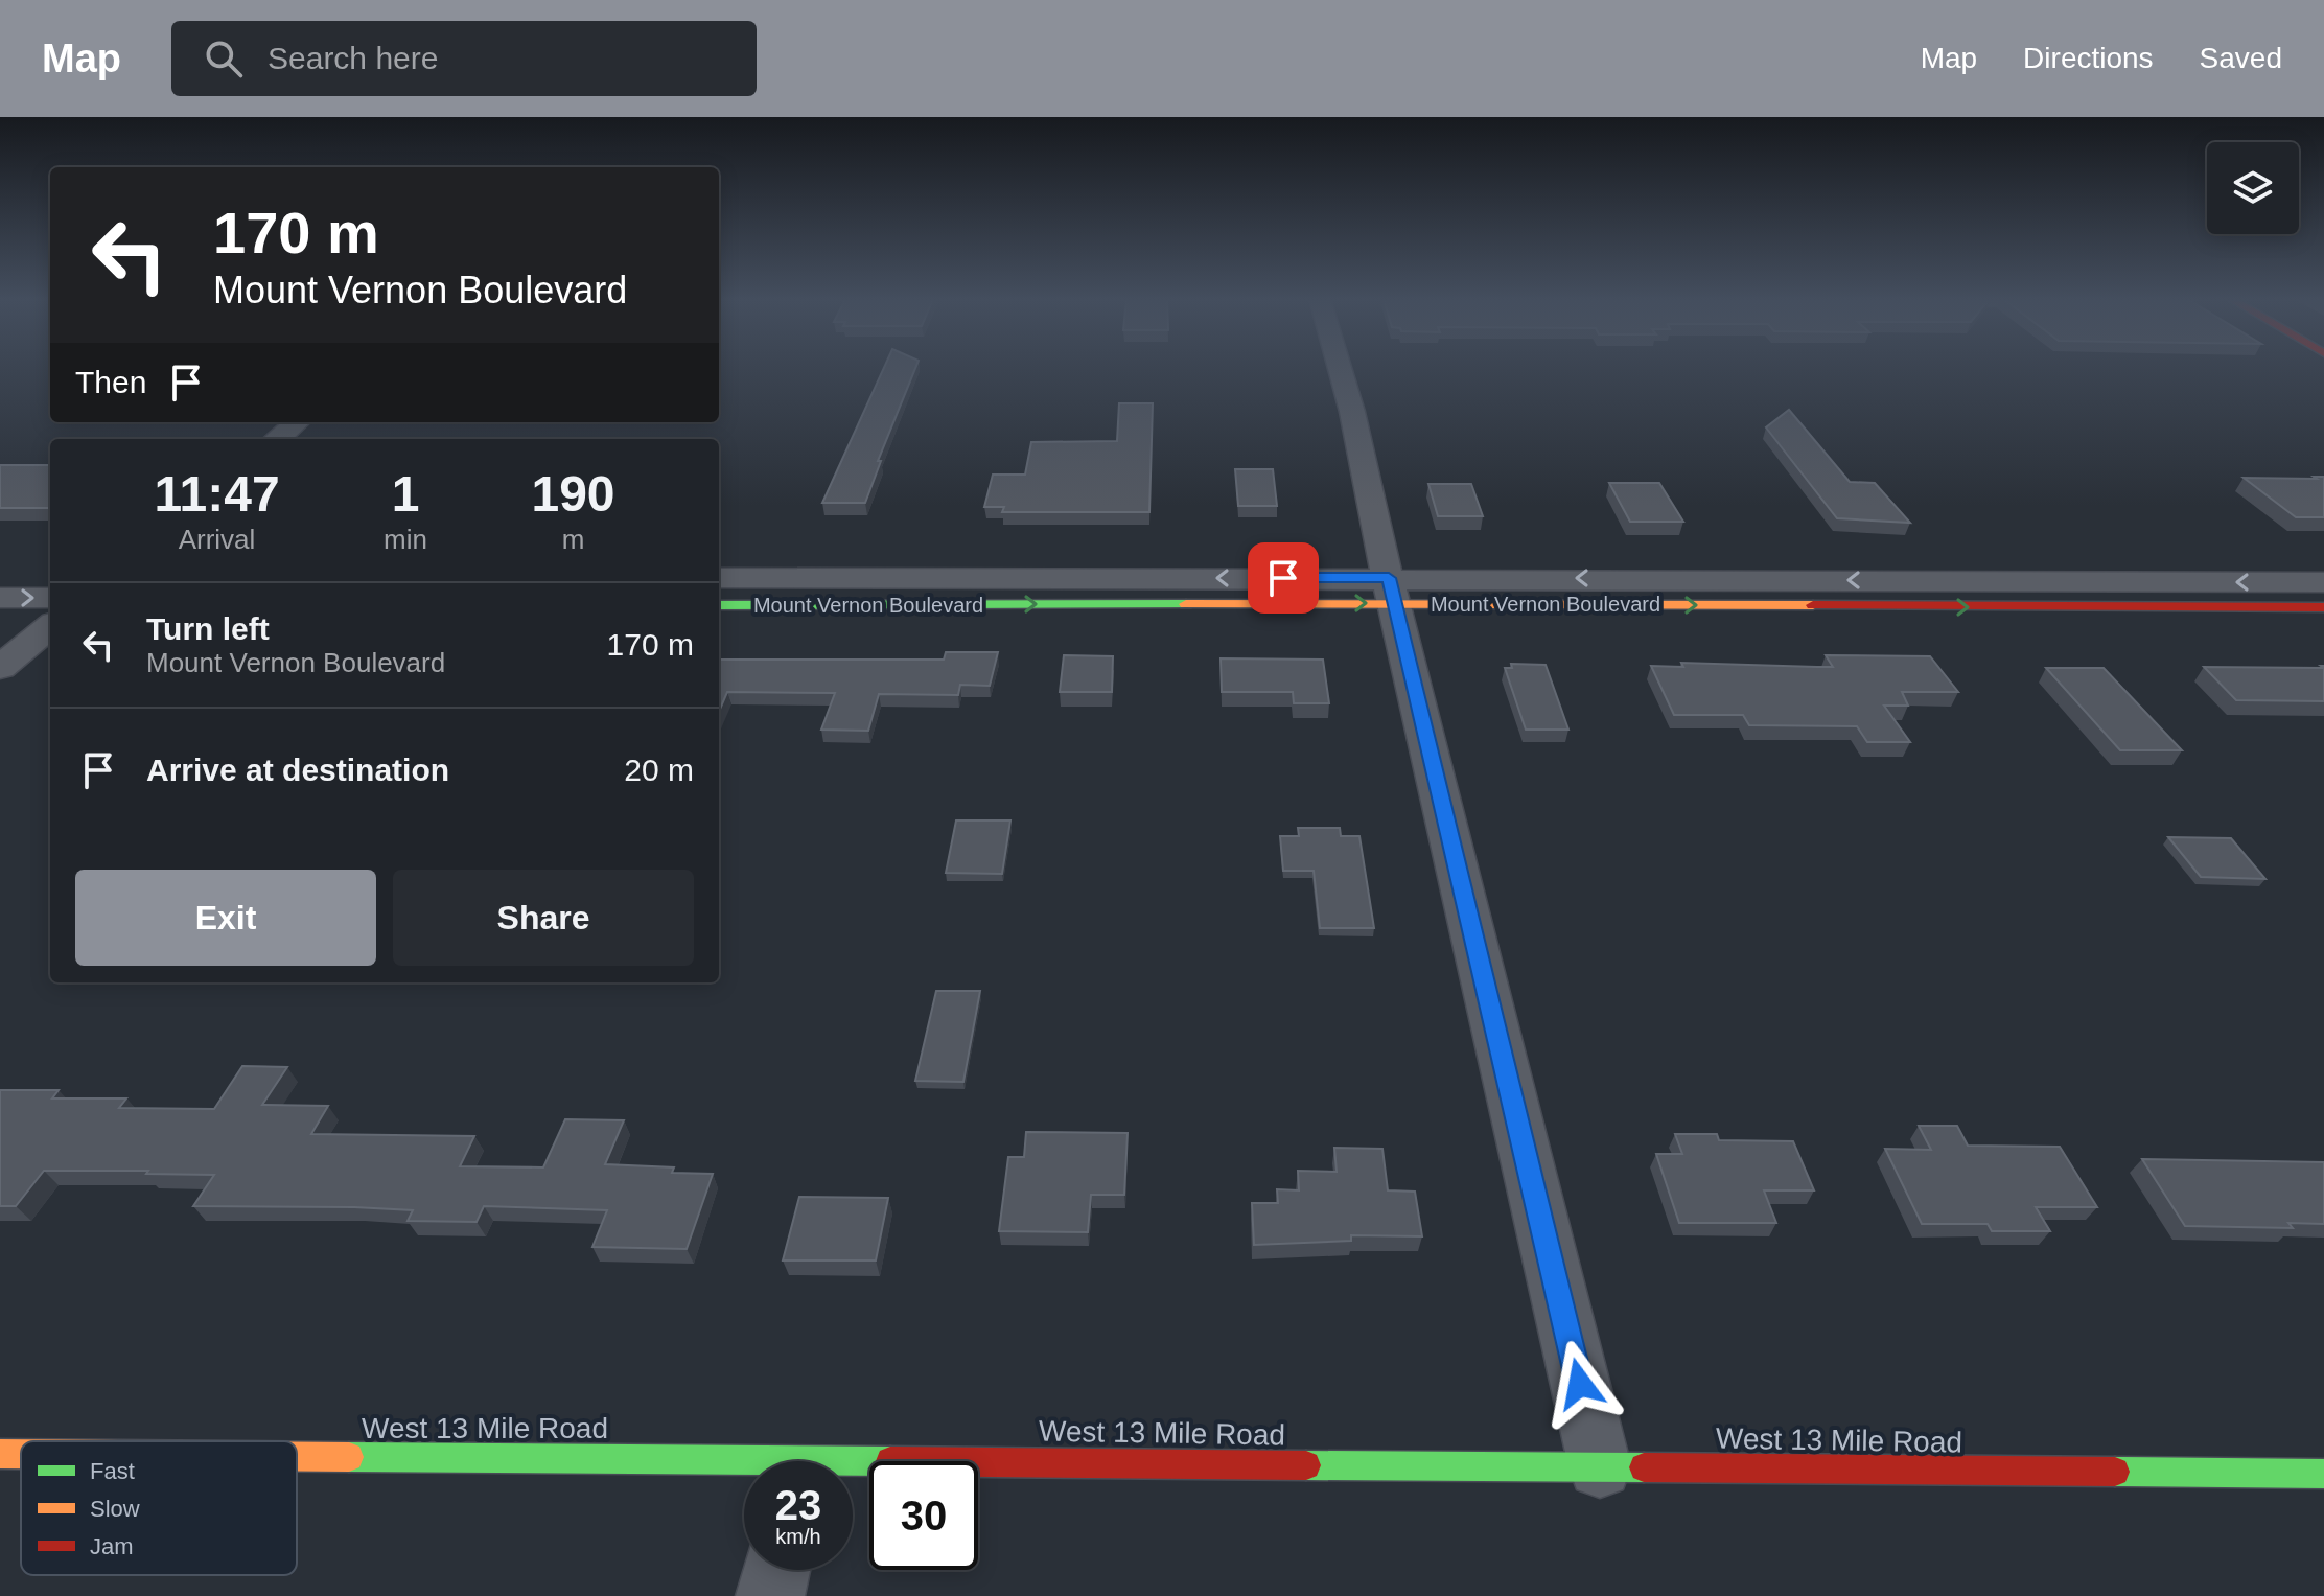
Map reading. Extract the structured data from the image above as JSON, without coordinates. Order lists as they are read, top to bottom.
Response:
{
  "streets": {
    "main road": ["Mount Vernon Boulevard", "West 13 Mile Road"]
  },
  "legend": ["Fast", "Slow", "Jam"],
  "page": {
    "header": "Map",
    "search": "Search here",
    "nav": ["Map", "Directions", "Saved"],
    "turn": ["170 m", "Mount Vernon Boulevard"],
    "then": "Then",
    "eta": [
      "11:47",
      "Arrival",
      "1",
      "min",
      "190",
      "m"
    ],
    "list": [
      {
        "name": "Turn left",
        "note": "Mount Vernon Boulevard",
        "value": "170 m"
      },
      {
        "name": "Arrive at destination",
        "value": "20 m"
      }
    ],
    "buttons": ["Exit", "Share"],
    "speed": "23 km/h",
    "limit": "30"
  }
}
